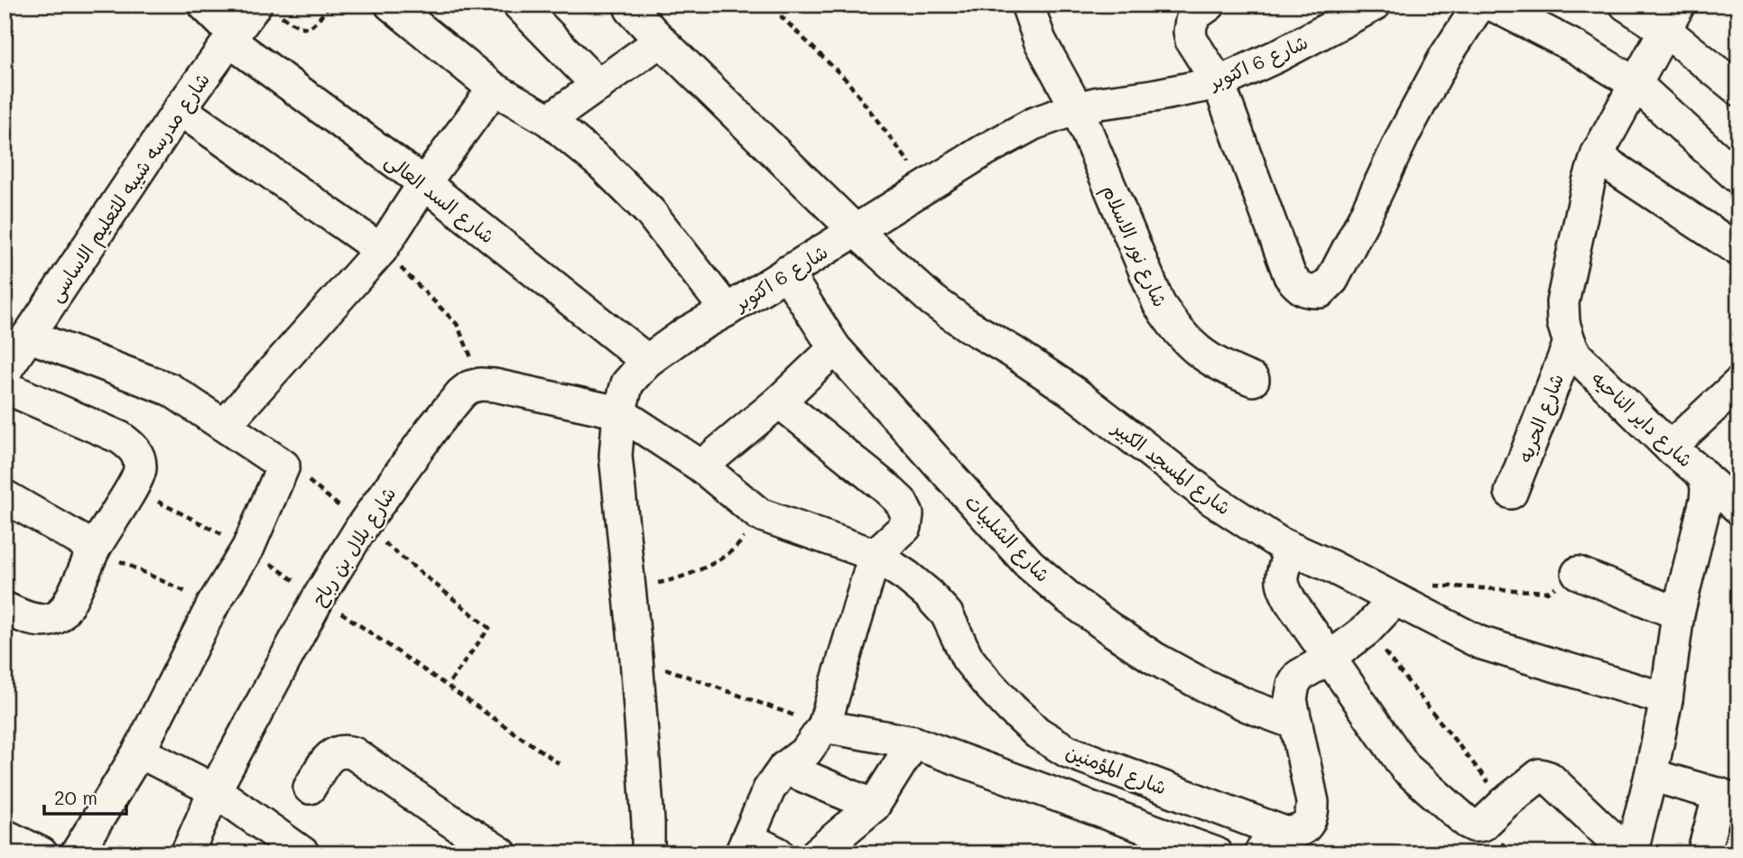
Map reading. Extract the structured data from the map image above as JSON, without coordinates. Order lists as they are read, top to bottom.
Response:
{
  "streets": {
    "street": [
      "شارع 6 اكتوبر",
      "شارع مدرسه شيبه للتعليم الاساسى",
      "شارع السد العالى",
      "شارع نور الاسلام",
      "شارع الحريه",
      "شارع داير الناحيه",
      "شارع المسجد الكبير",
      "شارع الشلبيات",
      "شارع بلال بن رباح",
      "شارع المؤمنين"
    ]
  },
  "crossings": [
    ["شارع 6 اكتوبر", "شارع السد العالى"],
    ["شارع 6 اكتوبر", "شارع نور الاسلام"],
    ["شارع 6 اكتوبر", "شارع المسجد الكبير"],
    ["شارع 6 اكتوبر", "شارع الشلبيات"],
    ["شارع مدرسه شيبه للتعليم الاساسى", "شارع السد العالى"],
    ["شارع الحريه", "شارع داير الناحيه"],
    ["شارع داير الناحيه", "شارع المسجد الكبير"]
  ],
  "scale_bar": "20 m"
}
